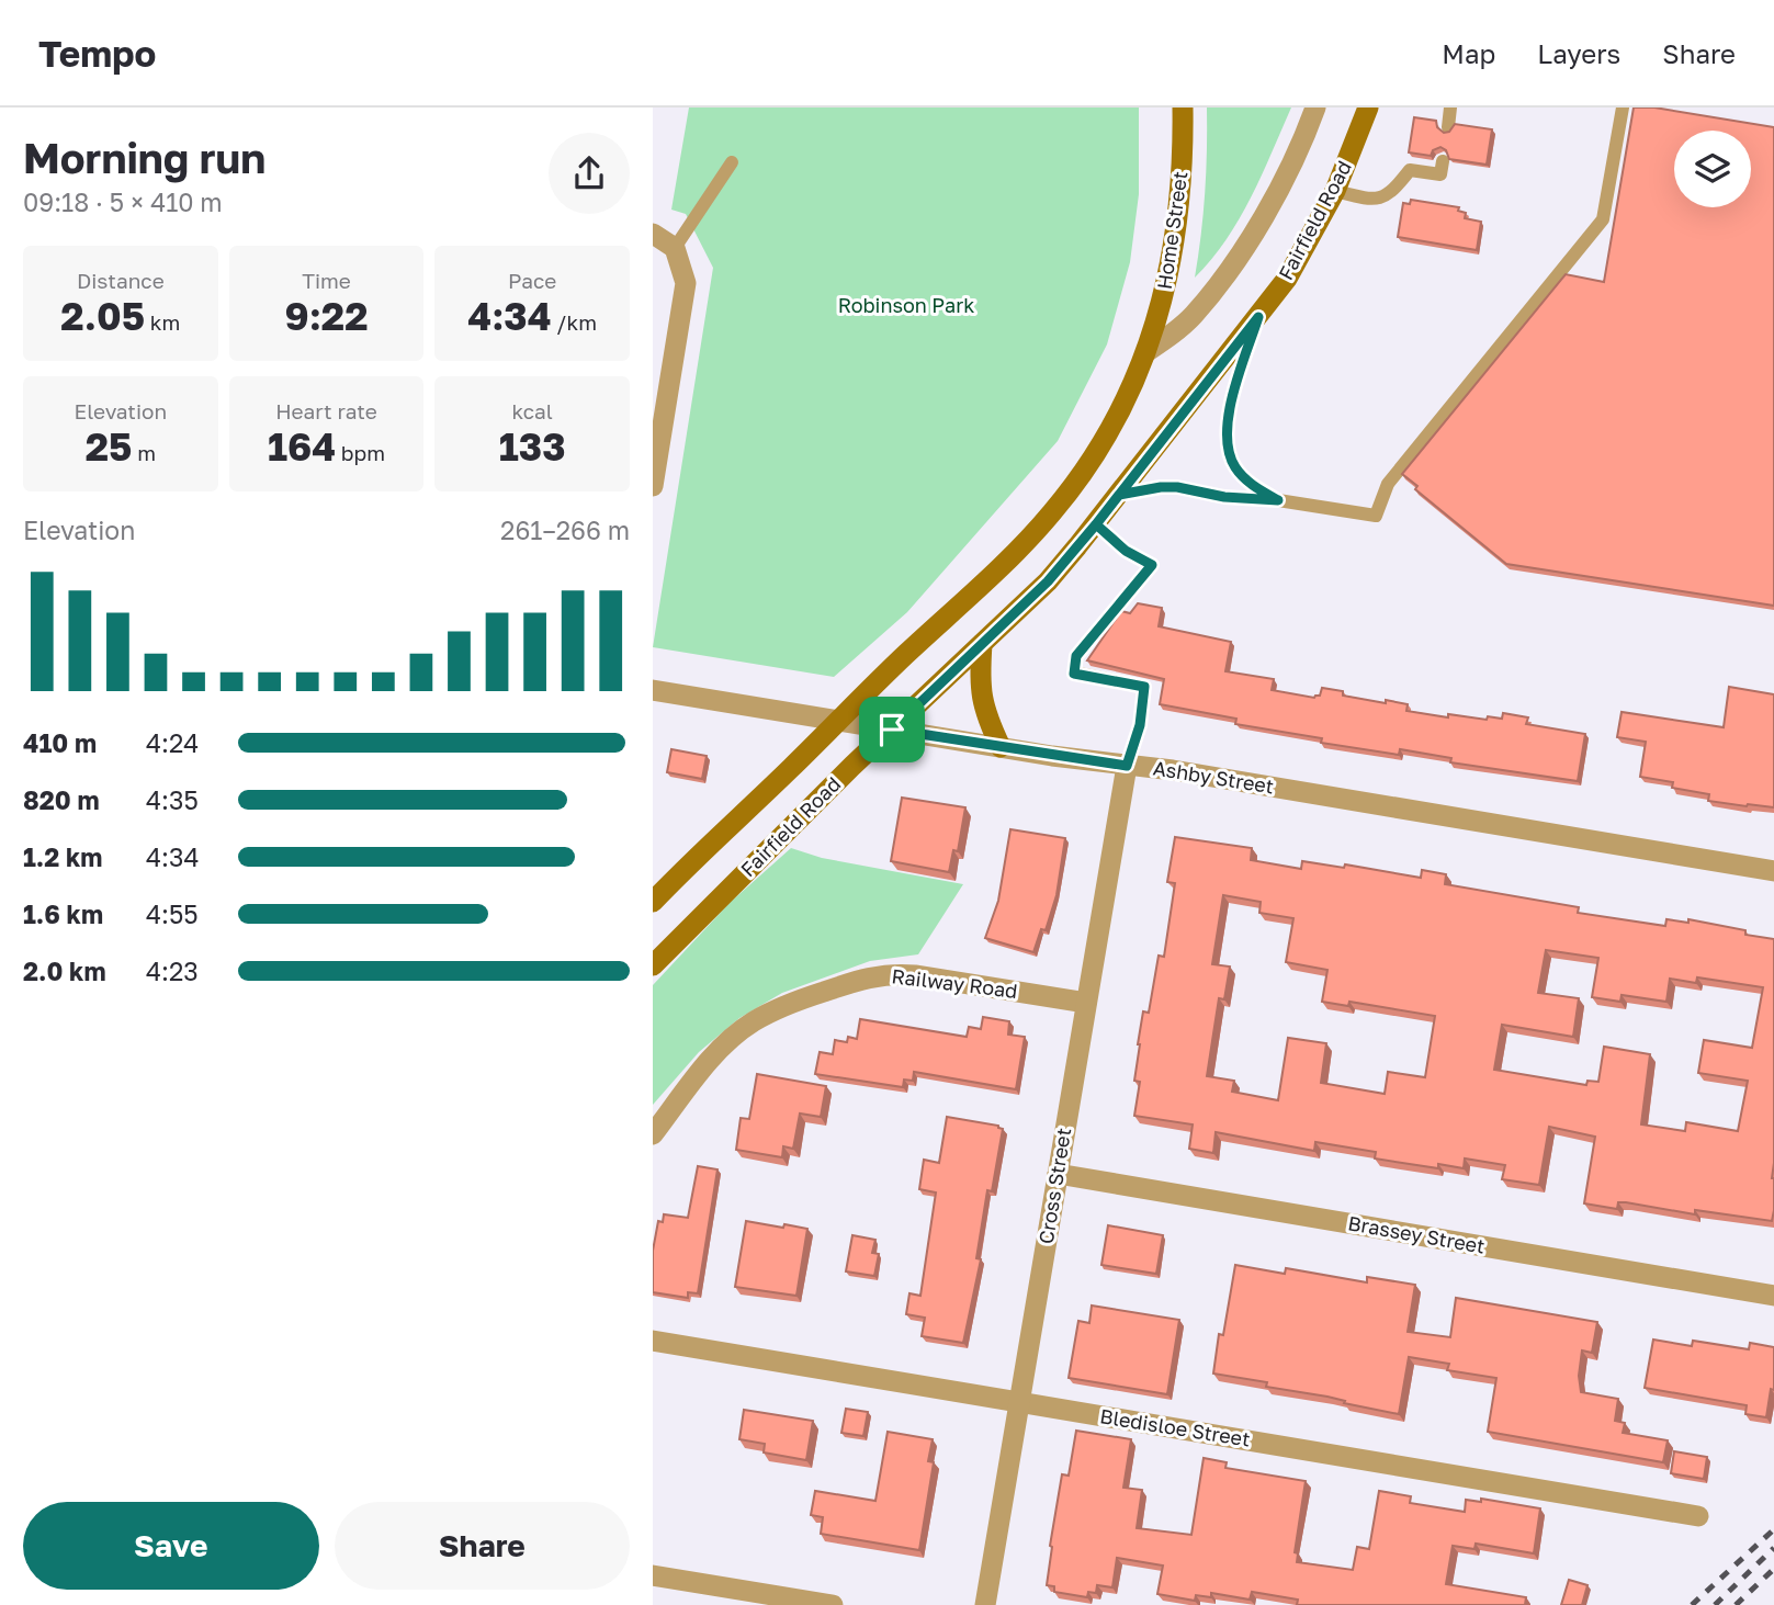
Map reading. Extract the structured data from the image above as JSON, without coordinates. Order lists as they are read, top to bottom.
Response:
{
  "streets": {
    "main road": ["Fairfield Road", "Home Street"],
    "street": [
      "Ashby Street",
      "Railway Road",
      "Cross Street",
      "Brassey Street",
      "Bledisloe Street"
    ]
  },
  "crossings": [
    ["Fairfield Road", "Ashby Street"],
    ["Ashby Street", "Cross Street"],
    ["Railway Road", "Cross Street"],
    ["Cross Street", "Brassey Street"],
    ["Cross Street", "Bledisloe Street"]
  ],
  "parks": ["Robinson Park"],
  "page": {
    "header": "Tempo",
    "nav": ["Map", "Layers", "Share"],
    "heading": ["Morning run", "09:18 · 5 × 410 m"],
    "stats": [
      ["Distance", "2.05 km"],
      ["Time", "9:22"],
      ["Pace", "4:34 /km"],
      ["Elevation", "25 m"],
      ["Heart rate", "164 bpm"],
      ["kcal", "133"]
    ],
    "chart": ["Elevation", "261–266 m"],
    "list": [
      {
        "name": "410 m",
        "note": "4:24"
      },
      {
        "name": "820 m",
        "note": "4:35"
      },
      {
        "name": "1.2 km",
        "note": "4:34"
      },
      {
        "name": "1.6 km",
        "note": "4:55"
      },
      {
        "name": "2.0 km",
        "note": "4:23"
      }
    ],
    "buttons": ["Save", "Share"]
  }
}
